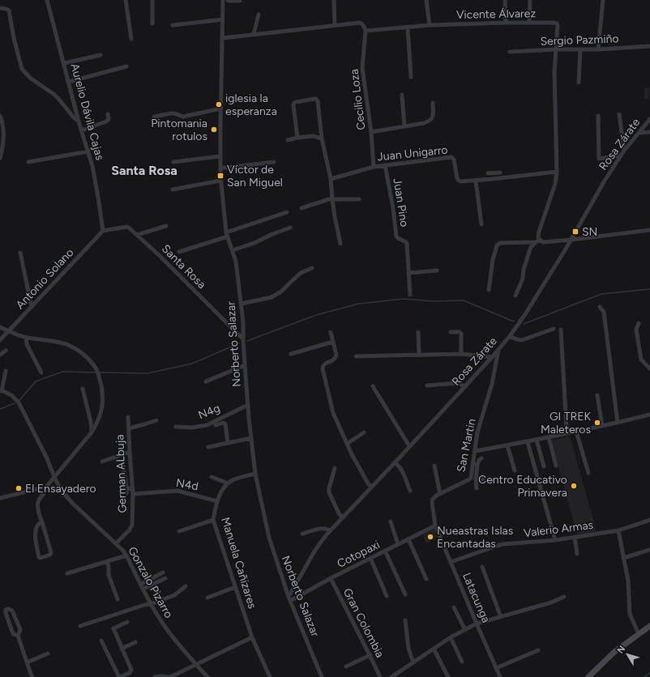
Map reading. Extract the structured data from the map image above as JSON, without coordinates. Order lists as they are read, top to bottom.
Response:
{
  "streets": {
    "street": [
      "Vicente Álvarez",
      "Sergio Pazmiño",
      "Cecilio Loza",
      "Aurelio Dávila Cajas",
      "Rosa Zárate",
      "Juan Unigarro",
      "Juan Pino",
      "Santa Rosa",
      "Antonio Solano",
      "Norberto Salazar",
      "N4g",
      "San Martin",
      "German ALbuja",
      "N4d",
      "Valerio Armas",
      "Cotopaxi",
      "Manuela Cañizares",
      "Gonzalo Pizarro",
      "Latacunga",
      "Gran Colombia"
    ]
  },
  "crossings": [
    ["Vicente Álvarez", "Sergio Pazmiño"],
    ["Vicente Álvarez", "Cecilio Loza"],
    ["Vicente Álvarez", "Juan Unigarro"],
    ["Cecilio Loza", "Juan Unigarro"],
    ["Aurelio Dávila Cajas", "Santa Rosa"],
    ["Aurelio Dávila Cajas", "Antonio Solano"],
    ["Rosa Zárate", "Norberto Salazar"],
    ["Rosa Zárate", "San Martin"],
    ["Rosa Zárate", "Cotopaxi"],
    ["Juan Unigarro", "Juan Pino"],
    ["Santa Rosa", "Antonio Solano"],
    ["Santa Rosa", "Norberto Salazar"],
    ["Norberto Salazar", "N4g"],
    ["Norberto Salazar", "Cotopaxi"],
    ["German ALbuja", "N4d"],
    ["German ALbuja", "Gonzalo Pizarro"],
    ["N4d", "Manuela Cañizares"],
    ["Valerio Armas", "Latacunga"],
    ["Cotopaxi", "Latacunga"],
    ["Cotopaxi", "Gran Colombia"]
  ],
  "districts": ["Santa Rosa"],
  "places": {
    "other": [
      "iglesia la esperanza",
      "Pintomania rotulos",
      "GI TREK Maleteros",
      "Centro Educativo Primavera",
      "El Ensayadero",
      "Nueastras Islas Encantadas"
    ],
    "transit": ["Víctor de San Miguel", "SN"]
  },
  "north": "top left"
}
